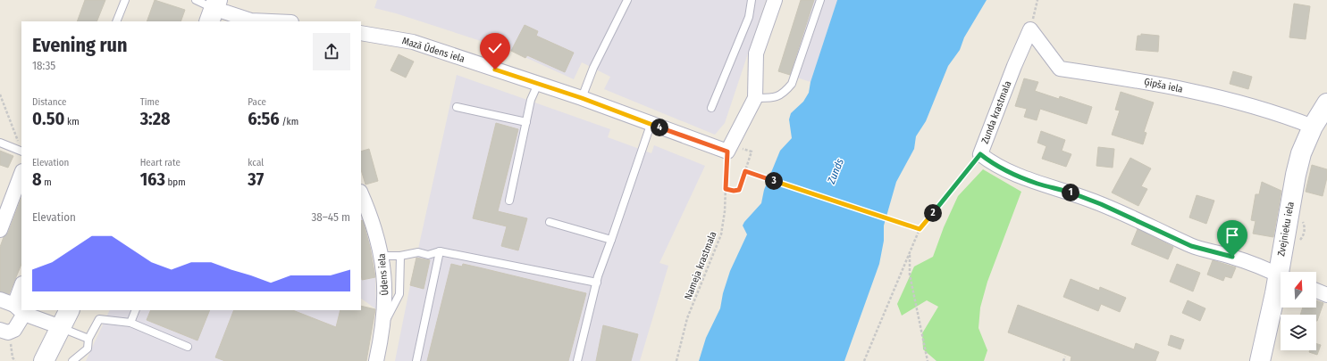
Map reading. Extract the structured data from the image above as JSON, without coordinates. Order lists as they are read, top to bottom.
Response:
{
  "streets": {
    "street": [
      "Mazā Ūdens iela",
      "Ģipša iela",
      "Zunda krastmala",
      "Zvejnieku iela",
      "Ūdens iela"
    ],
    "path": ["Nameja krastmala"]
  },
  "crossings": [
    ["Mazā Ūdens iela", "Nameja krastmala"],
    ["Ģipša iela", "Zunda krastmala"],
    ["Ģipša iela", "Zvejnieku iela"]
  ],
  "water": ["Zunds"],
  "north": "top",
  "page": {
    "heading": ["Evening run", "18:35"],
    "stats": [
      ["Distance", "0.50 km"],
      ["Time", "3:28"],
      ["Pace", "6:56 /km"],
      ["Elevation", "8 m"],
      ["Heart rate", "163 bpm"],
      ["kcal", "37"]
    ],
    "pins": [
      "4",
      "3",
      "1",
      "2"
    ],
    "chart": ["Elevation", "38–45 m"]
  }
}
